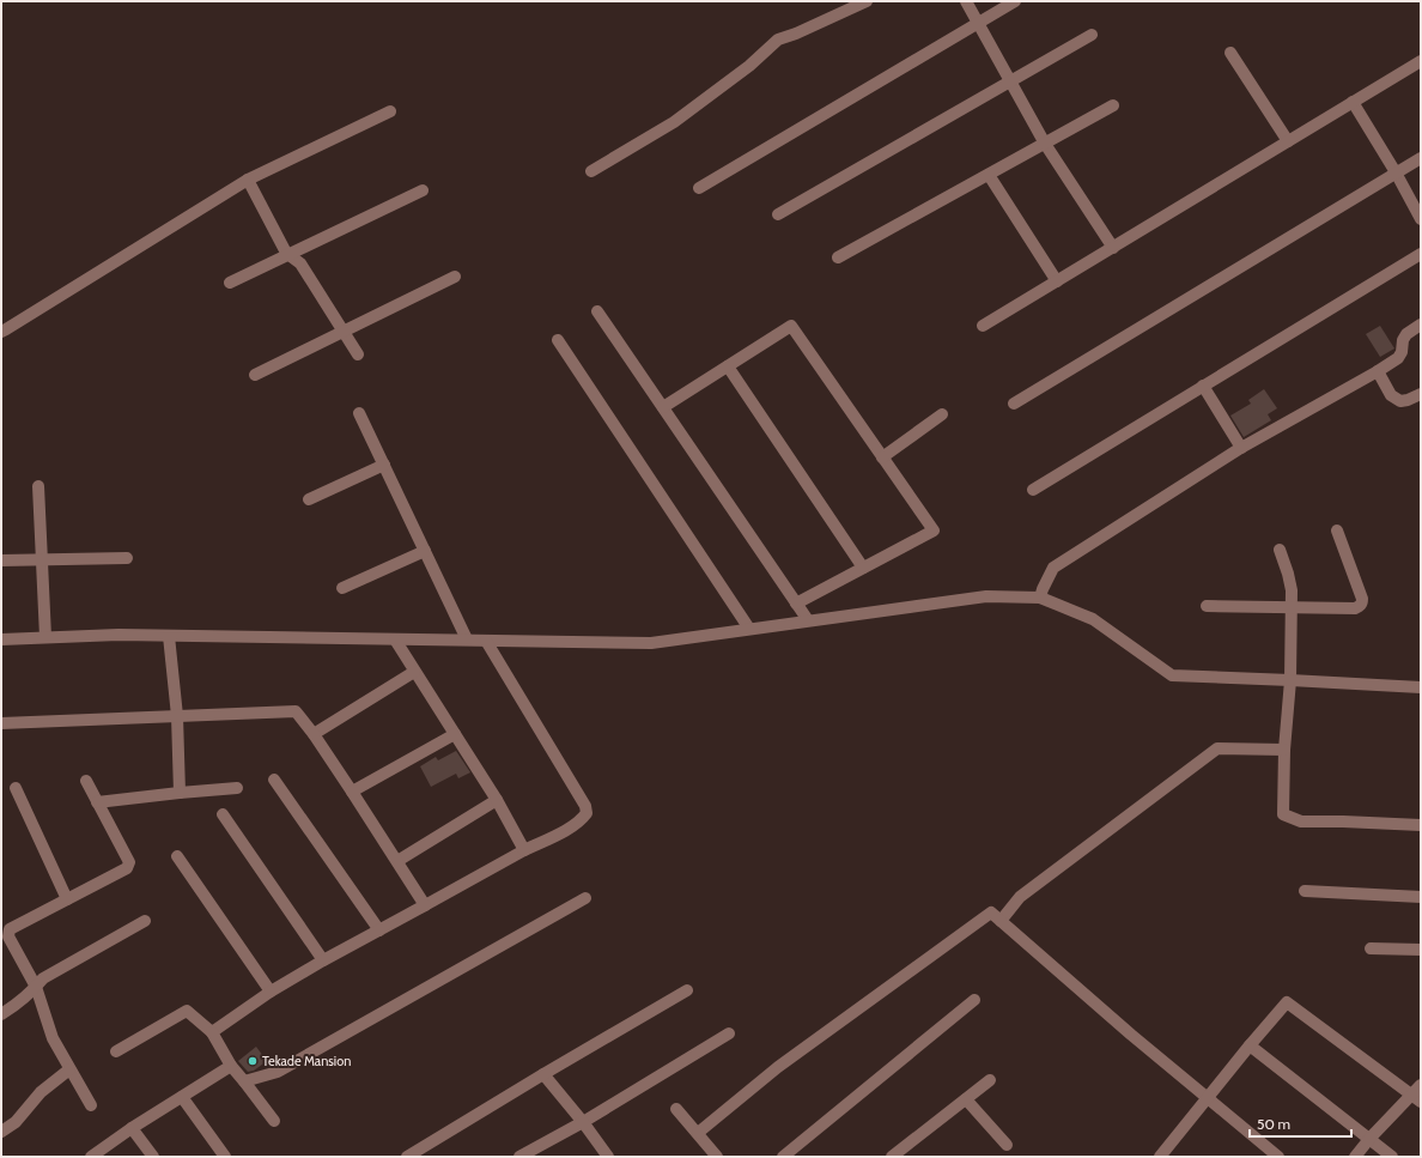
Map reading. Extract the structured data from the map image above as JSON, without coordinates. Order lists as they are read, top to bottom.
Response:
{
  "places": ["Tekade Mansion"],
  "scale_bar": "50 m"
}
